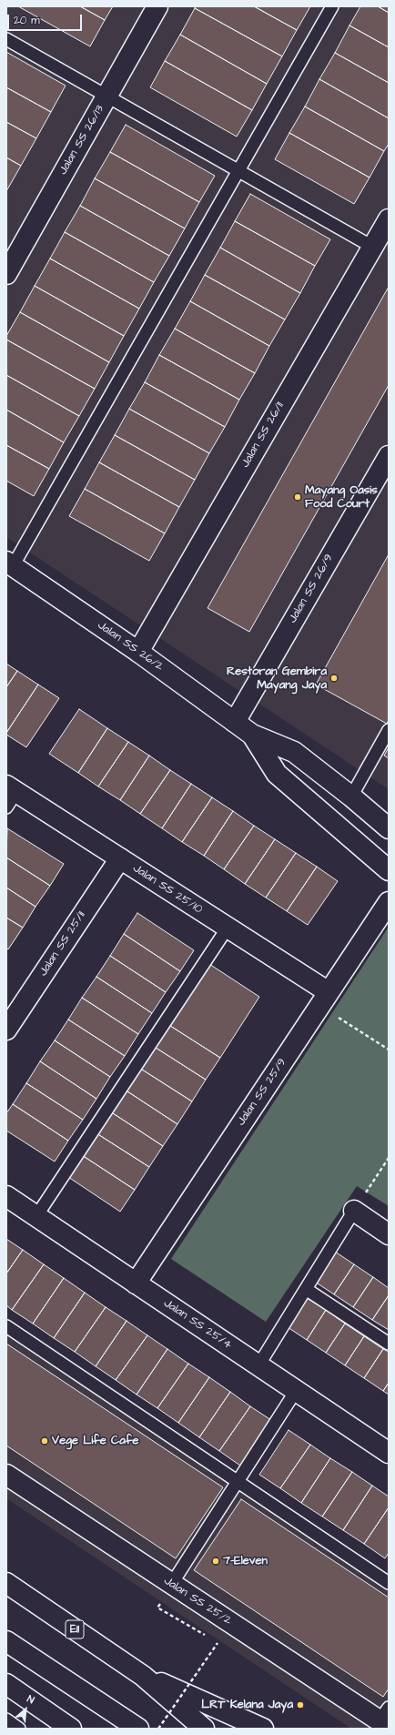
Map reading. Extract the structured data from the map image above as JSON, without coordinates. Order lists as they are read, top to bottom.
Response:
{
  "streets": {
    "main road": [
      "Jalan SS 26/13",
      "Jalan SS 26/11",
      "Jalan SS 26/9",
      "Jalan SS 26/2",
      "Jalan SS 25/10",
      "Jalan SS 25/11",
      "Jalan SS 25/9",
      "Jalan SS 25/4",
      "Jalan SS 25/2",
      "E11"
    ]
  },
  "crossings": [
    ["Jalan SS 26/11", "Jalan SS 26/2"],
    ["Jalan SS 26/9", "Jalan SS 26/2"],
    ["Jalan SS 25/10", "Jalan SS 25/11"],
    ["Jalan SS 25/10", "Jalan SS 25/9"],
    ["Jalan SS 25/9", "Jalan SS 25/4"]
  ],
  "places": [
    "Mayang Oasis Food Court",
    "Restoran Gembira Mayang Jaya",
    "Vege Life Cafe",
    "7-Eleven",
    "LRT Kelana Jaya"
  ],
  "scale_bar": "20 m",
  "north": "top right"
}
